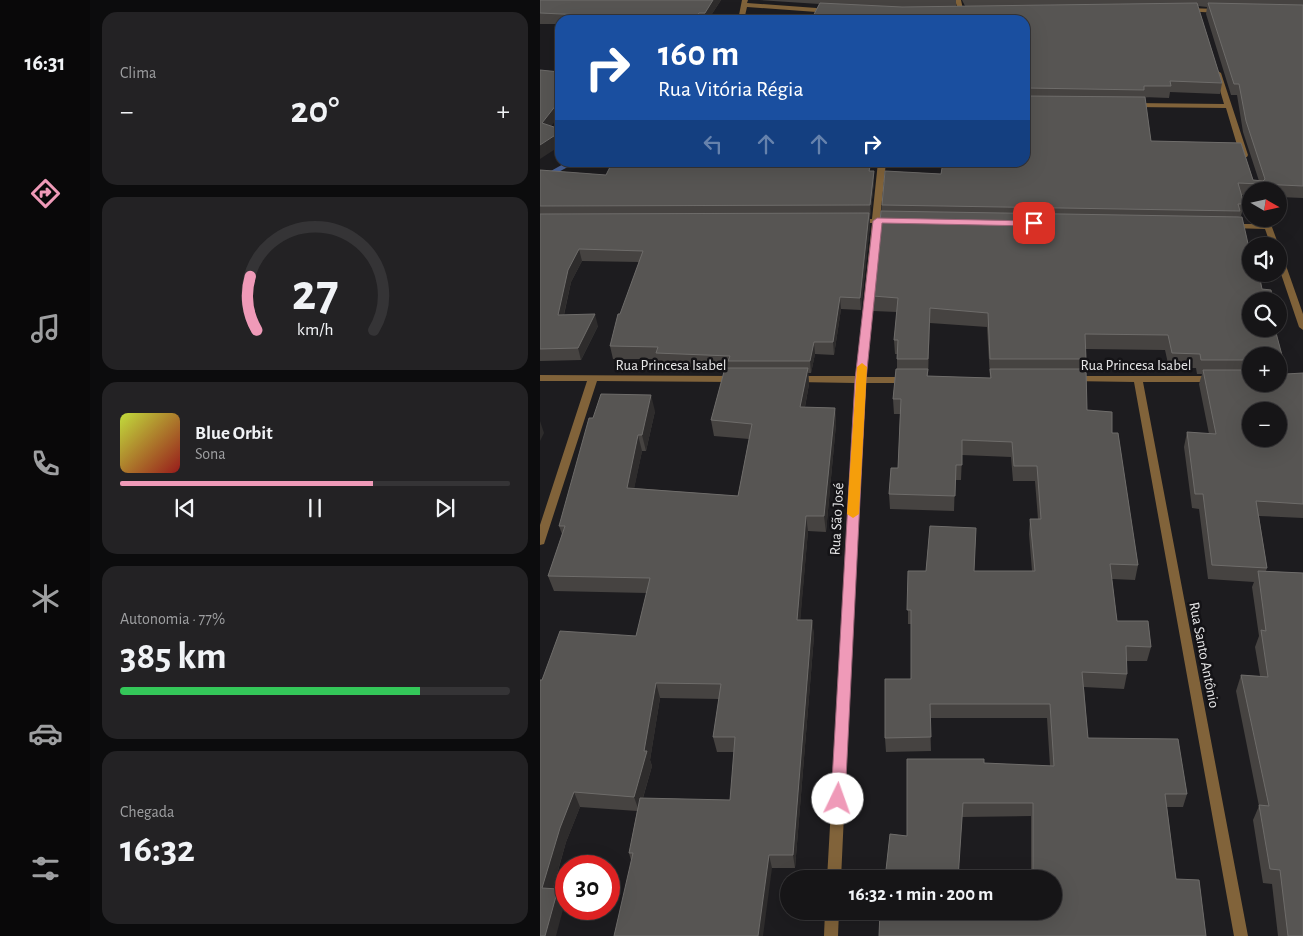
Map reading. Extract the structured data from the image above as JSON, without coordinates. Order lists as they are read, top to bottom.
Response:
{
  "streets": {
    "street": ["Rua Princesa Isabel", "Rua São José", "Rua Santo Antônio"]
  },
  "crossings": [
    ["Rua Princesa Isabel", "Rua Santo Antônio"]
  ],
  "north": "right",
  "page": {
    "tabs": "16:31",
    "tile": [
      "Clima",
      ["Autonomia · 77%", "385 km"],
      ["Chegada", "16:32"]
    ],
    "turn": ["160 m", "Rua Vitória Régia"],
    "heat": ["−", "20°", "+"],
    "map_buttons": ["+", "−"],
    "song": ["Blue Orbit", "Sona"],
    "limit": "30",
    "trip": "16:32 · 1 min · 200 m",
    "gauge": ["27", "km/h"]
  }
}
